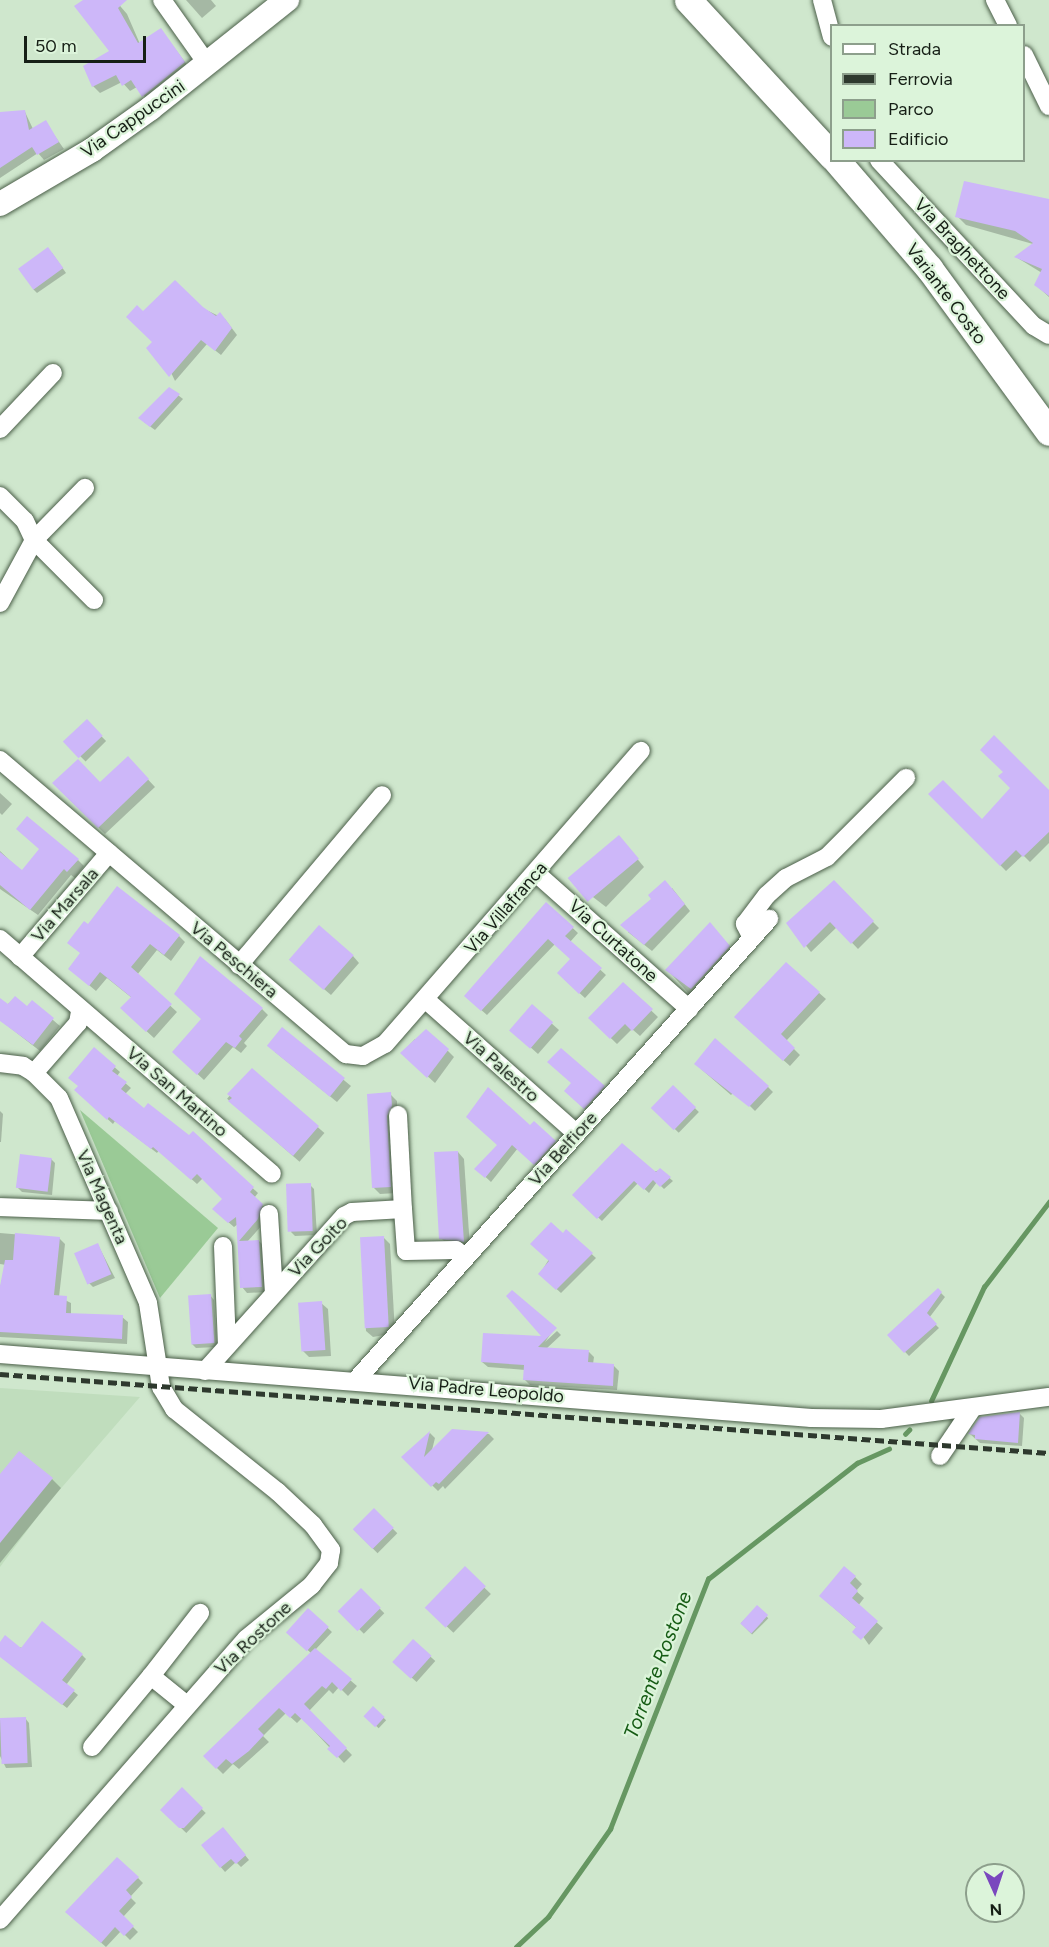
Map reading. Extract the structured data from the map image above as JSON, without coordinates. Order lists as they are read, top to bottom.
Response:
{
  "streets": {
    "highway": ["Variante Costo"],
    "main road": ["Via Cappuccini"],
    "street": [
      "Via Braghettone",
      "Via Marsala",
      "Via Villafranca",
      "Via Curtatone",
      "Via Peschiera",
      "Via Palestro",
      "Via San Martino",
      "Via Belfiore",
      "Via Magenta",
      "Via Goito",
      "Via Padre Leopoldo",
      "Via Rostone"
    ]
  },
  "crossings": [
    ["Via Marsala", "Via Peschiera"],
    ["Via Marsala", "Via San Martino"],
    ["Via Villafranca", "Via Curtatone"],
    ["Via Villafranca", "Via Peschiera"],
    ["Via Villafranca", "Via Palestro"],
    ["Via Curtatone", "Via Belfiore"],
    ["Via Palestro", "Via Belfiore"],
    ["Via Belfiore", "Via Padre Leopoldo"],
    ["Via Magenta", "Via Padre Leopoldo"],
    ["Via Magenta", "Via Rostone"],
    ["Via Goito", "Via Padre Leopoldo"],
    ["Via Padre Leopoldo", "Via Rostone"]
  ],
  "water": ["Torrente Rostone"],
  "legend": [
    "Strada",
    "Ferrovia",
    "Parco",
    "Edificio"
  ],
  "scale_bar": "50 m",
  "north": "bottom"
}
